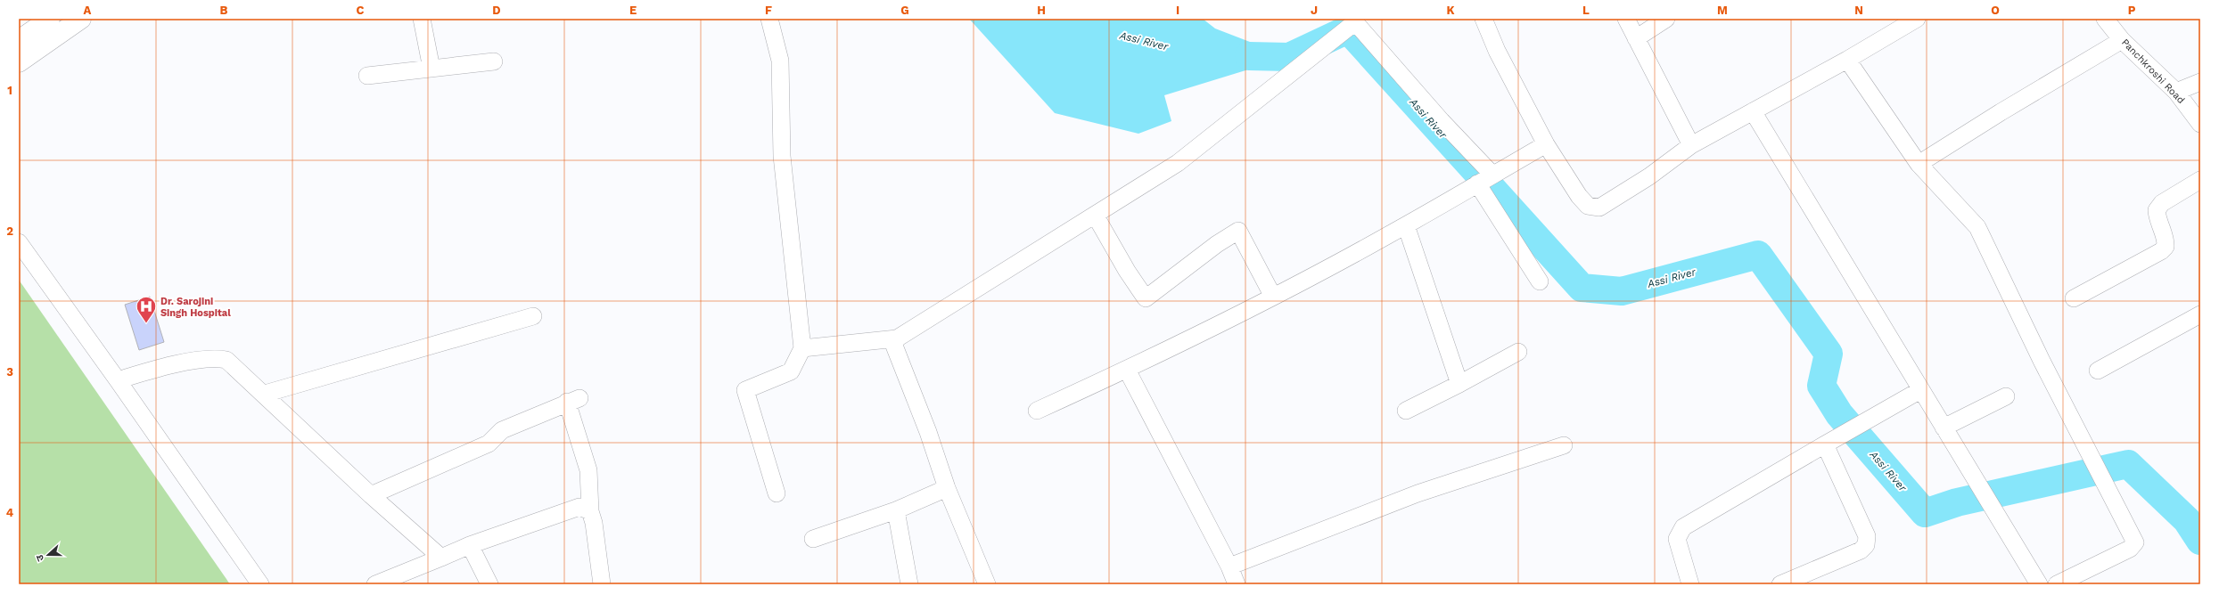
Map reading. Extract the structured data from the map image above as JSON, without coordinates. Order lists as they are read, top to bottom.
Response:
{
  "streets": {
    "street": ["Panchkroshi Road"]
  },
  "water": ["Assi River"],
  "places": {
    "hospital": ["Dr. Sarojini Singh Hospital"]
  },
  "north": "left",
  "grid": {
    "columns": [
      "A",
      "B",
      "C",
      "D",
      "E",
      "F",
      "G",
      "H",
      "I",
      "J",
      "K",
      "L",
      "M",
      "N",
      "O",
      "P"
    ],
    "rows": [
      "1",
      "2",
      "3",
      "4"
    ]
  }
}
